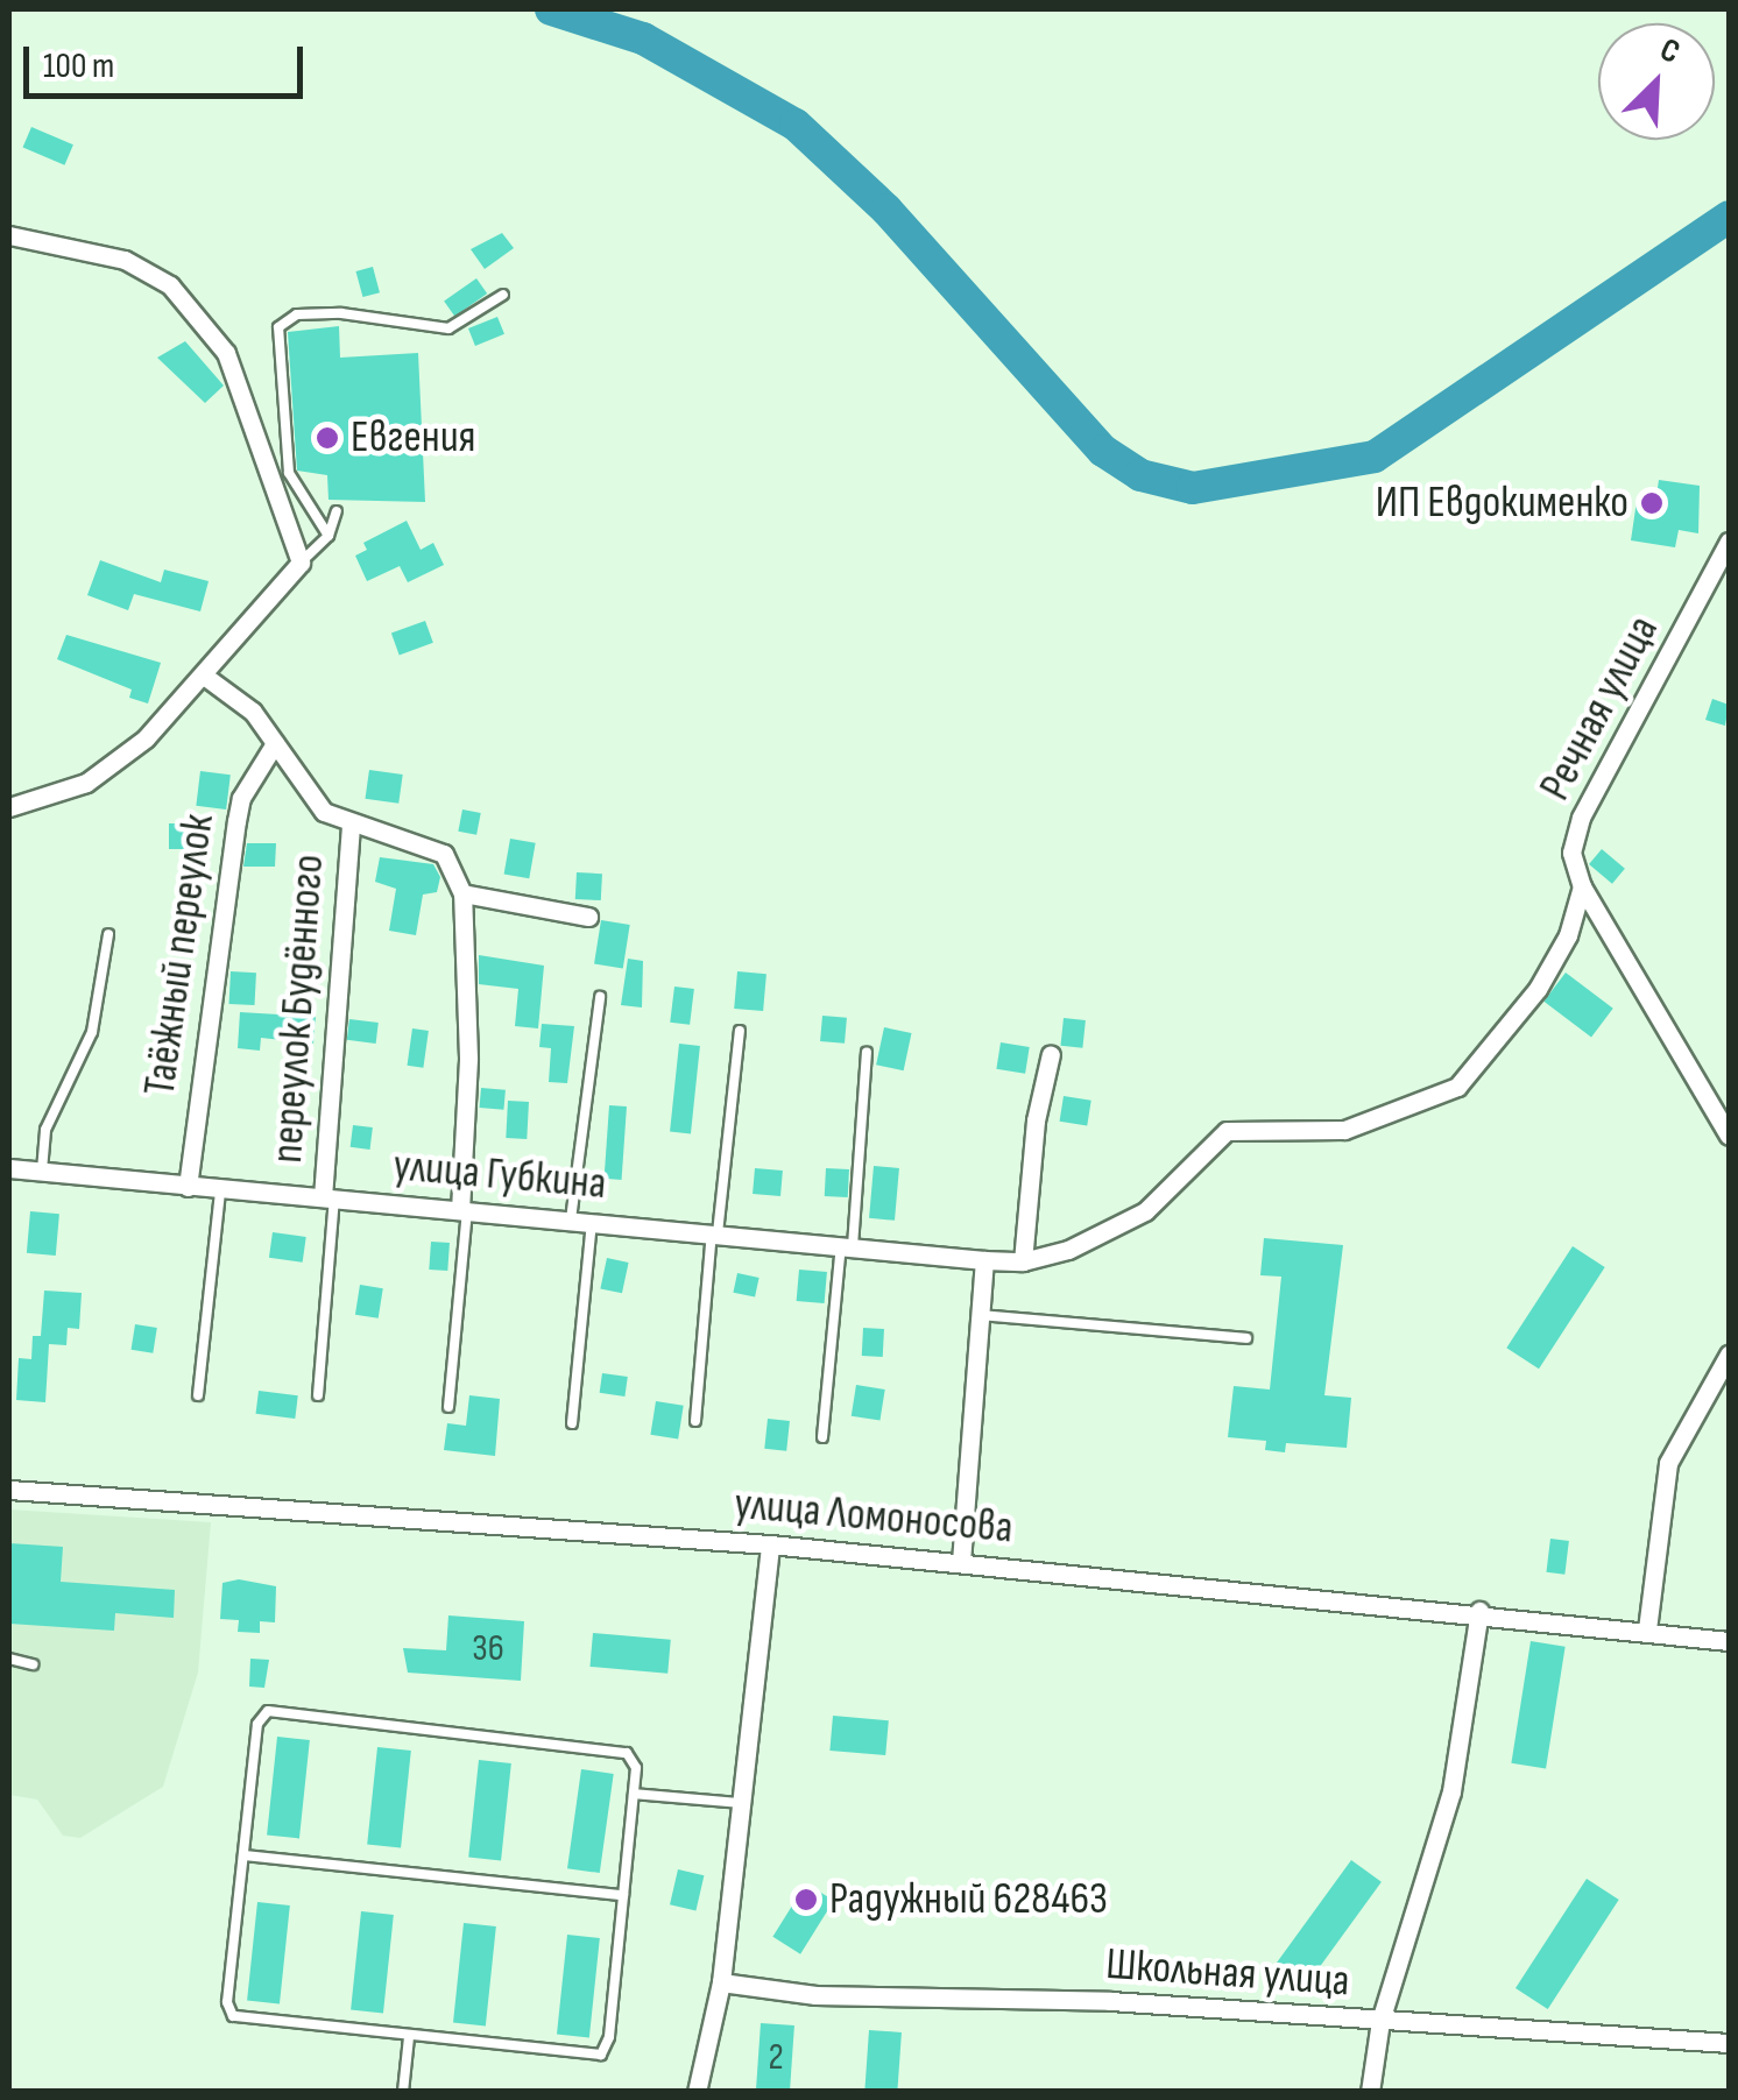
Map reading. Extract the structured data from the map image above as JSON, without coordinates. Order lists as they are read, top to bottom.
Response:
{
  "streets": {
    "street": [
      "Речная улица",
      "Таёжный переулок",
      "переулок Будённого",
      "улица Губкина",
      "улица Ломоносова",
      "Школьная улица"
    ]
  },
  "crossings": [
    ["Речная улица", "улица Губкина"],
    ["Таёжный переулок", "улица Губкина"],
    ["переулок Будённого", "улица Губкина"]
  ],
  "places": ["Евгения", "ИП Евдокименко", "Радужный 628463"],
  "house_numbers": ["36", "2"],
  "scale_bar": "100 m",
  "north": "top right"
}
